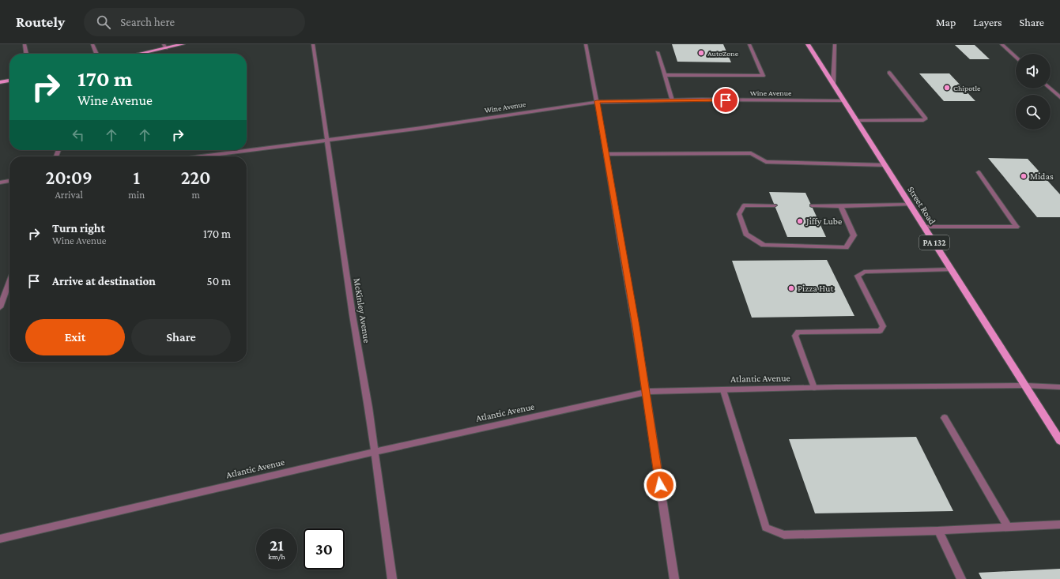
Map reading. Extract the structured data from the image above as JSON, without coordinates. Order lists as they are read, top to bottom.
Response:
{
  "streets": {
    "main road": ["Street Road", "PA 132"],
    "street": ["Wine Avenue", "McKinley Avenue", "Atlantic Avenue"]
  },
  "crossings": [
    ["Wine Avenue", "Street Road"],
    ["Wine Avenue", "McKinley Avenue"],
    ["Street Road", "Atlantic Avenue"],
    ["McKinley Avenue", "Atlantic Avenue"]
  ],
  "places": [
    "AutoZone",
    "Chipotle",
    "Midas",
    "Jiffy Lube",
    "Pizza Hut"
  ],
  "page": {
    "header": "Routely",
    "search": "Search here",
    "nav": ["Map", "Layers", "Share"],
    "turn": ["170 m", "Wine Avenue"],
    "eta": [
      "20:09",
      "Arrival",
      "1",
      "min",
      "220",
      "m"
    ],
    "list": [
      {
        "name": "Turn right",
        "note": "Wine Avenue",
        "value": "170 m"
      },
      {
        "name": "Arrive at destination",
        "value": "50 m"
      }
    ],
    "buttons": ["Exit", "Share"],
    "speed": "21 km/h",
    "limit": "30"
  }
}
